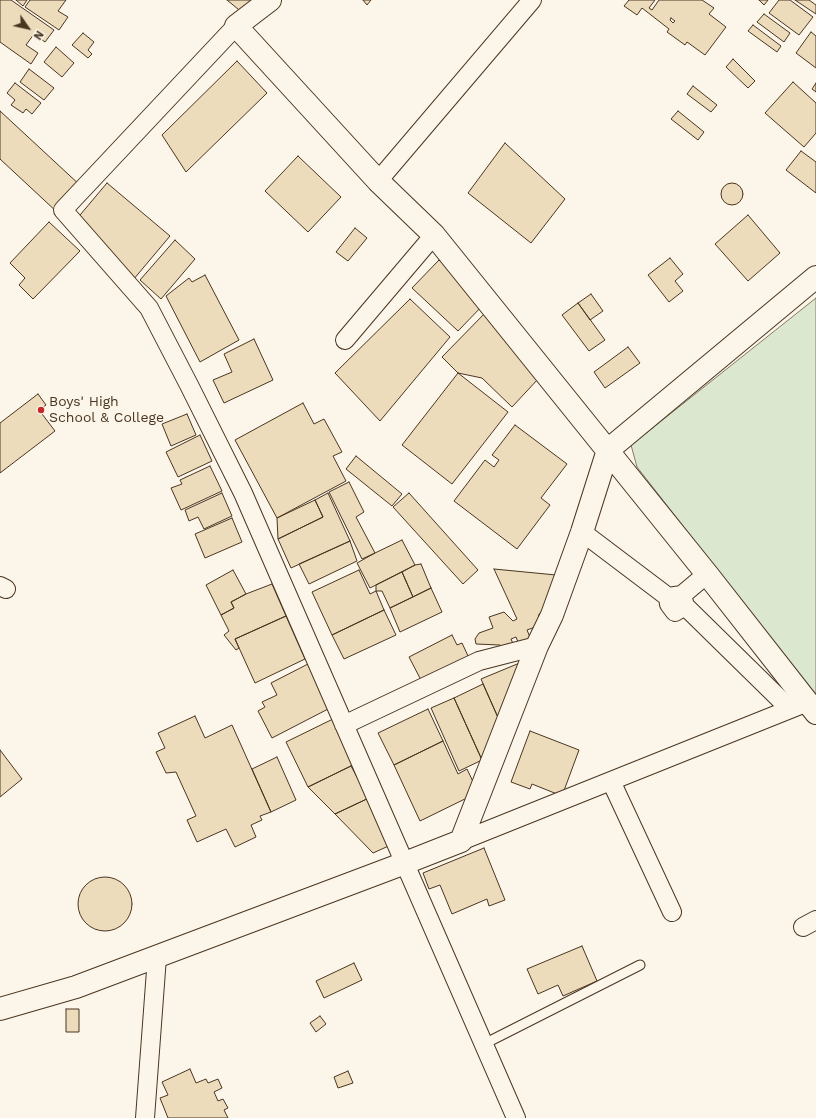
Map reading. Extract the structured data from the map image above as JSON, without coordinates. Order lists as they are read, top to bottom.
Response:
{
  "places": ["Boys' High School & College"],
  "north": "bottom right"
}
